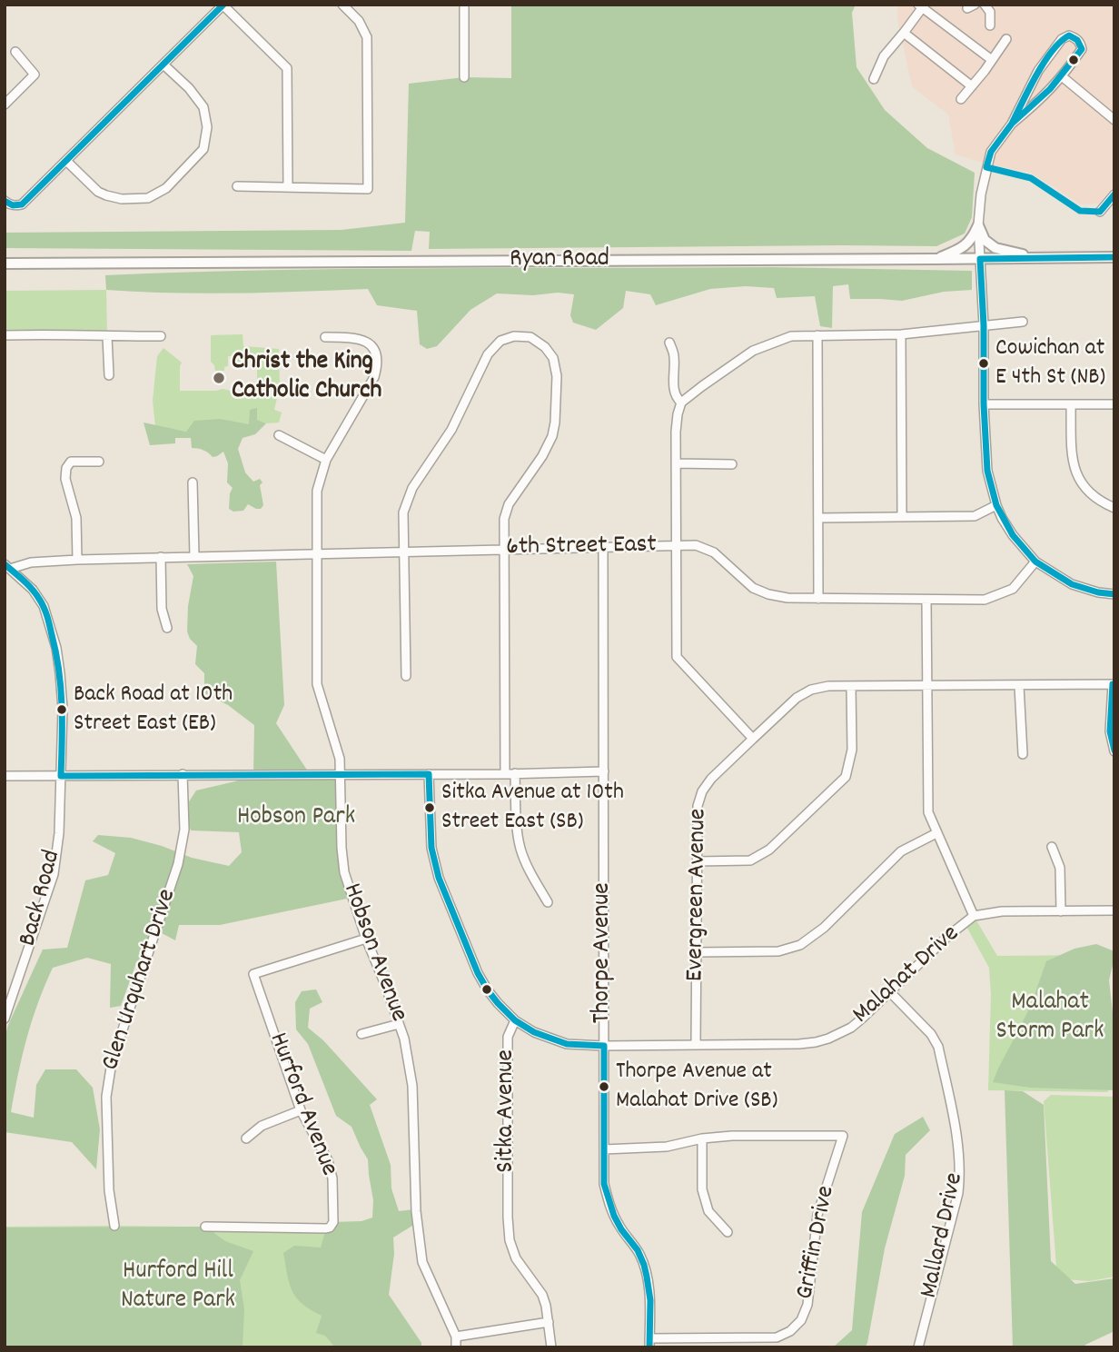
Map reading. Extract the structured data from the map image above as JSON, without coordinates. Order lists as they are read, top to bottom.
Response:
{
  "streets": {
    "main road": ["Ryan Road"],
    "street": [
      "6th Street East",
      "Evergreen Avenue",
      "Back Road",
      "Hobson Avenue",
      "Thorpe Avenue",
      "Malahat Drive",
      "Glen Urquhart Drive",
      "Hurford Avenue",
      "Sitka Avenue",
      "Mallard Drive",
      "Griffin Drive"
    ]
  },
  "crossings": [
    ["6th Street East", "Back Road"],
    ["6th Street East", "Hobson Avenue"],
    ["6th Street East", "Thorpe Avenue"],
    ["Evergreen Avenue", "Malahat Drive"],
    ["Hobson Avenue", "Hurford Avenue"],
    ["Thorpe Avenue", "Malahat Drive"],
    ["Thorpe Avenue", "Griffin Drive"],
    ["Malahat Drive", "Sitka Avenue"],
    ["Malahat Drive", "Mallard Drive"]
  ],
  "parks": ["Hobson Park", "Malahat Storm Park", "Hurford Hill Nature Park"],
  "places": [
    "Cowichan at E 4th St (NB)",
    "Christ the King Catholic Church",
    "Back Road at 10th Street East (EB)",
    "Sitka Avenue at 10th Street East (SB)",
    "Thorpe Avenue at Malahat Drive (SB)"
  ]
}
